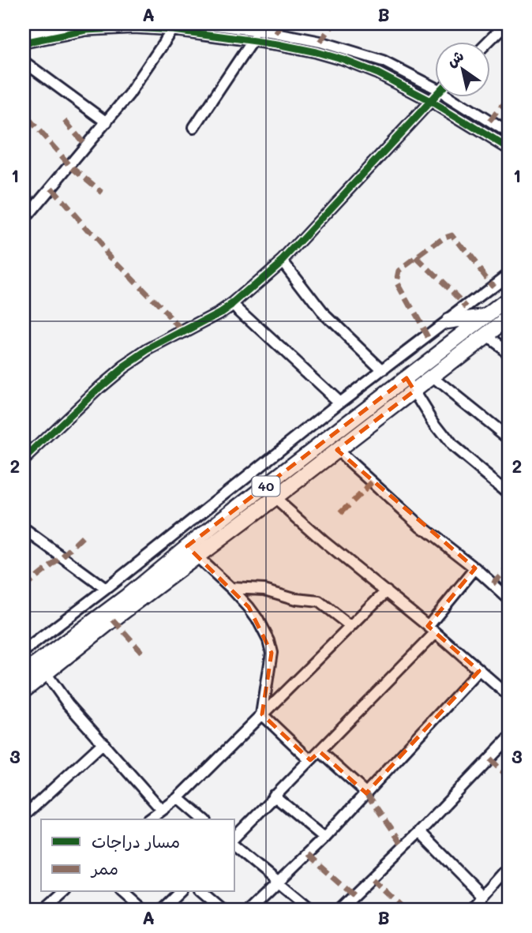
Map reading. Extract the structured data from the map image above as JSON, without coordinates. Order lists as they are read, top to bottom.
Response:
{
  "streets": {
    "highway": ["40"]
  },
  "legend": ["مسار دراجات", "ممر"],
  "north": "top left",
  "grid": {
    "columns": ["A", "B"],
    "rows": ["1", "2", "3"]
  }
}
